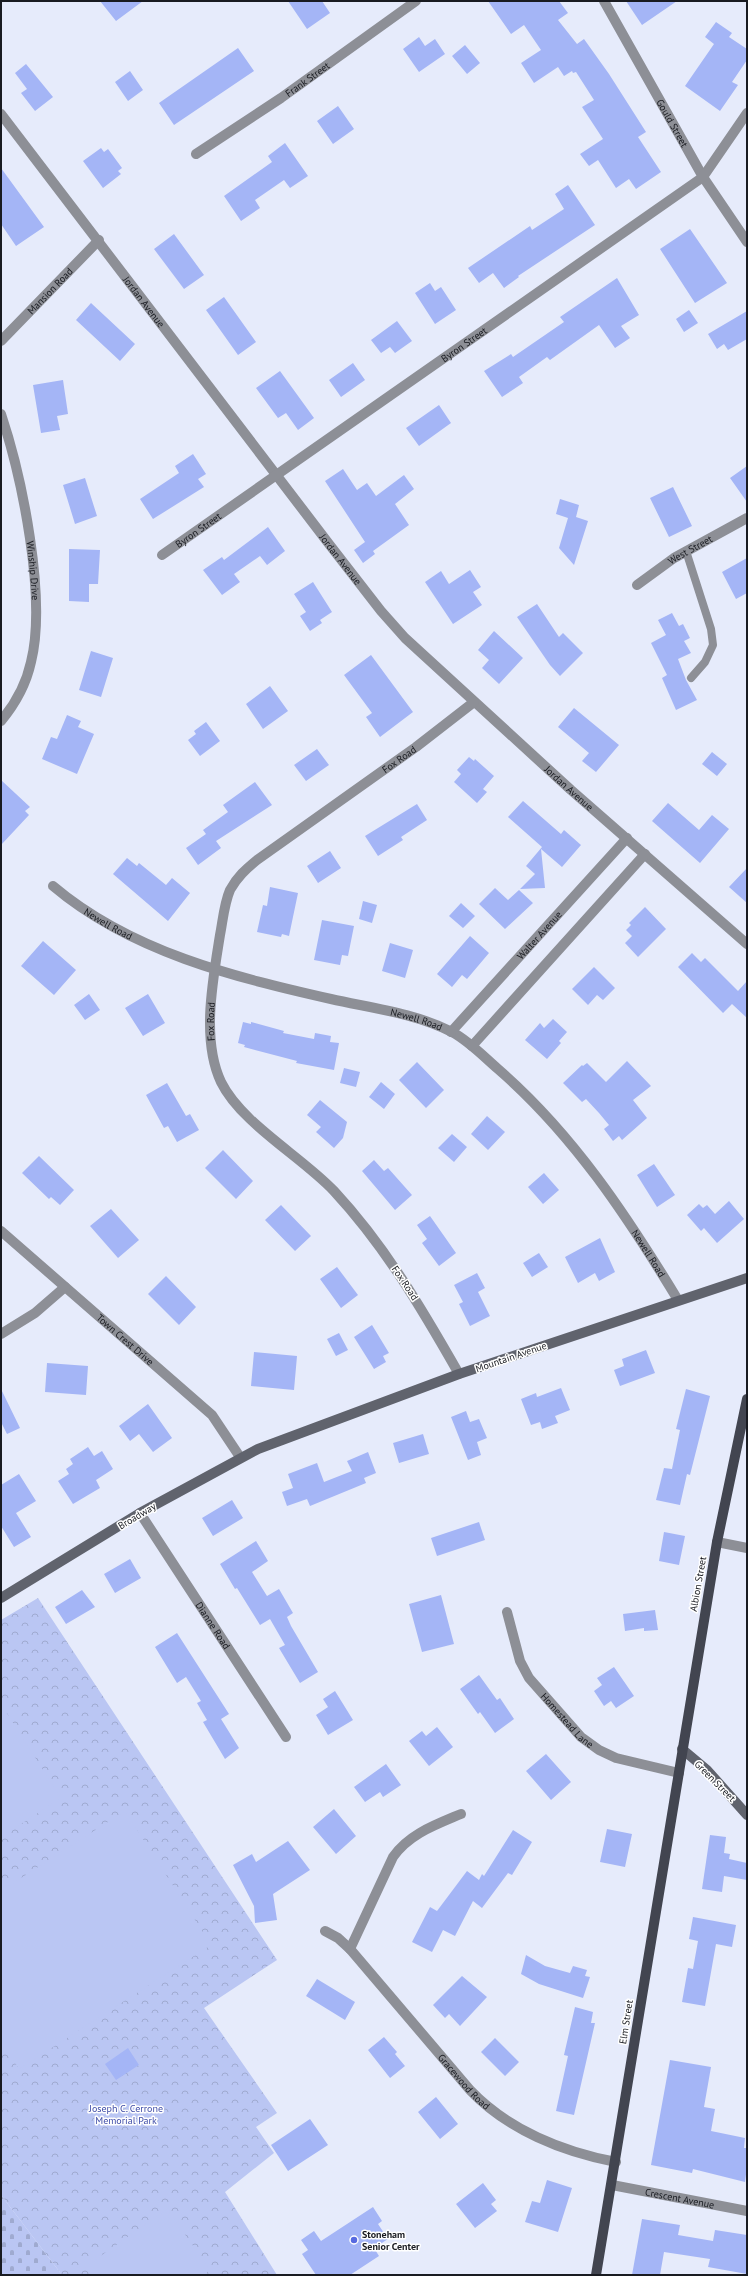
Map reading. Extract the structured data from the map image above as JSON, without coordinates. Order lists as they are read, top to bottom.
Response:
{
  "streets": {
    "main road": [
      "Mountain Avenue",
      "Broadway",
      "Albion Street",
      "Green Street",
      "Elm Street"
    ],
    "street": [
      "Frank Street",
      "Gould Street",
      "Mansion Road",
      "Jordan Avenue",
      "Byron Street",
      "West Street",
      "Winship Drive",
      "Fox Road",
      "Newell Road",
      "Walter Avenue",
      "Town Crest Drive",
      "Dianne Road",
      "Homestead Lane",
      "Gracewood Road",
      "Crescent Avenue"
    ]
  },
  "crossings": [
    ["Gould Street", "Byron Street"],
    ["Mansion Road", "Jordan Avenue"],
    ["Jordan Avenue", "Byron Street"],
    ["Jordan Avenue", "Fox Road"],
    ["Jordan Avenue", "Walter Avenue"],
    ["Fox Road", "Newell Road"],
    ["Fox Road", "Mountain Avenue"],
    ["Newell Road", "Walter Avenue"],
    ["Newell Road", "Mountain Avenue"],
    ["Town Crest Drive", "Broadway"],
    ["Mountain Avenue", "Broadway"],
    ["Broadway", "Dianne Road"],
    ["Albion Street", "Homestead Lane"],
    ["Albion Street", "Green Street"],
    ["Albion Street", "Elm Street"],
    ["Homestead Lane", "Elm Street"],
    ["Elm Street", "Gracewood Road"],
    ["Elm Street", "Crescent Avenue"]
  ],
  "parks": ["Joseph C. Cerrone Memorial Park"],
  "places": ["Stoneham Senior Center"]
}
